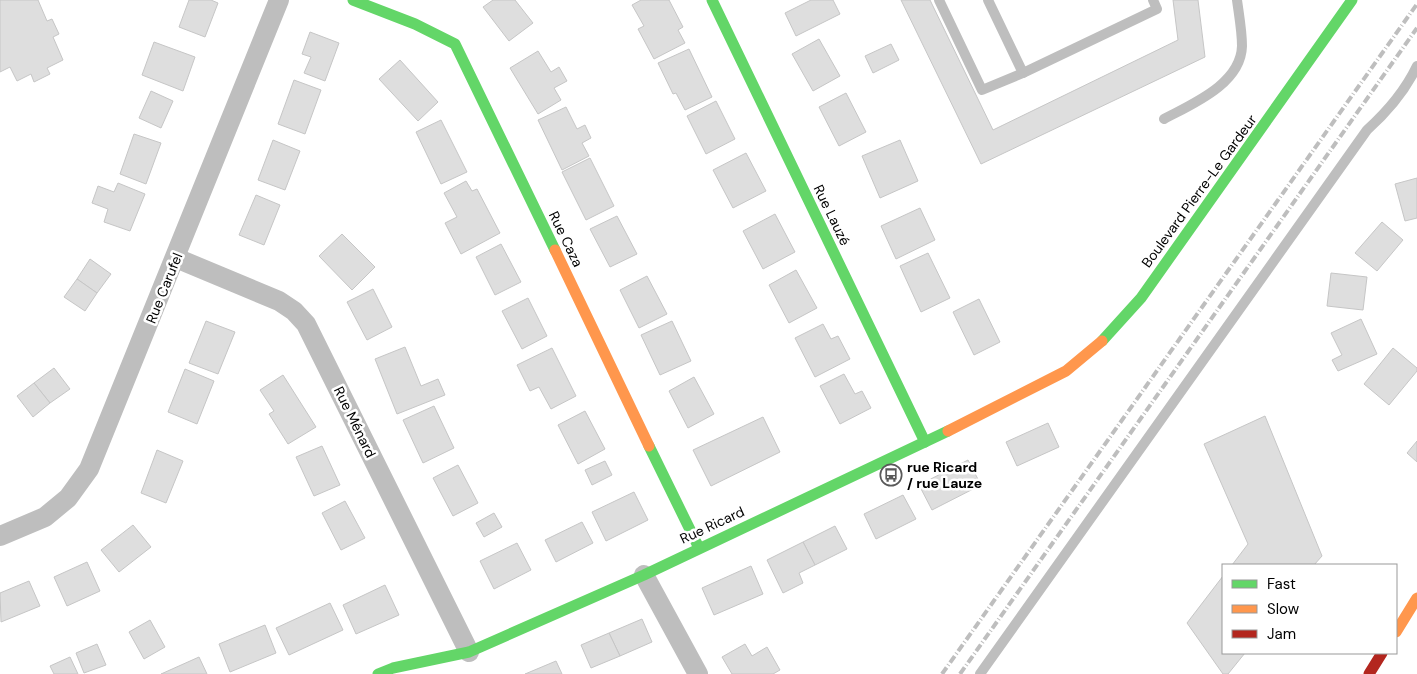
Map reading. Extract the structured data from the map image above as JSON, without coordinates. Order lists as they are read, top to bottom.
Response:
{
  "streets": {
    "street": [
      "Boulevard Pierre-Le Gardeur",
      "Rue Lauzé",
      "Rue Caza",
      "Rue Carufel",
      "Rue Ménard",
      "Rue Ricard"
    ]
  },
  "crossings": [
    ["Boulevard Pierre-Le Gardeur", "Rue Ricard"],
    ["Rue Lauzé", "Rue Ricard"],
    ["Rue Caza", "Rue Ricard"],
    ["Rue Carufel", "Rue Ménard"],
    ["Rue Ménard", "Rue Ricard"]
  ],
  "places": {
    "bus stop": ["rue Ricard / rue Lauze"]
  },
  "legend": ["Fast", "Slow", "Jam"]
}
